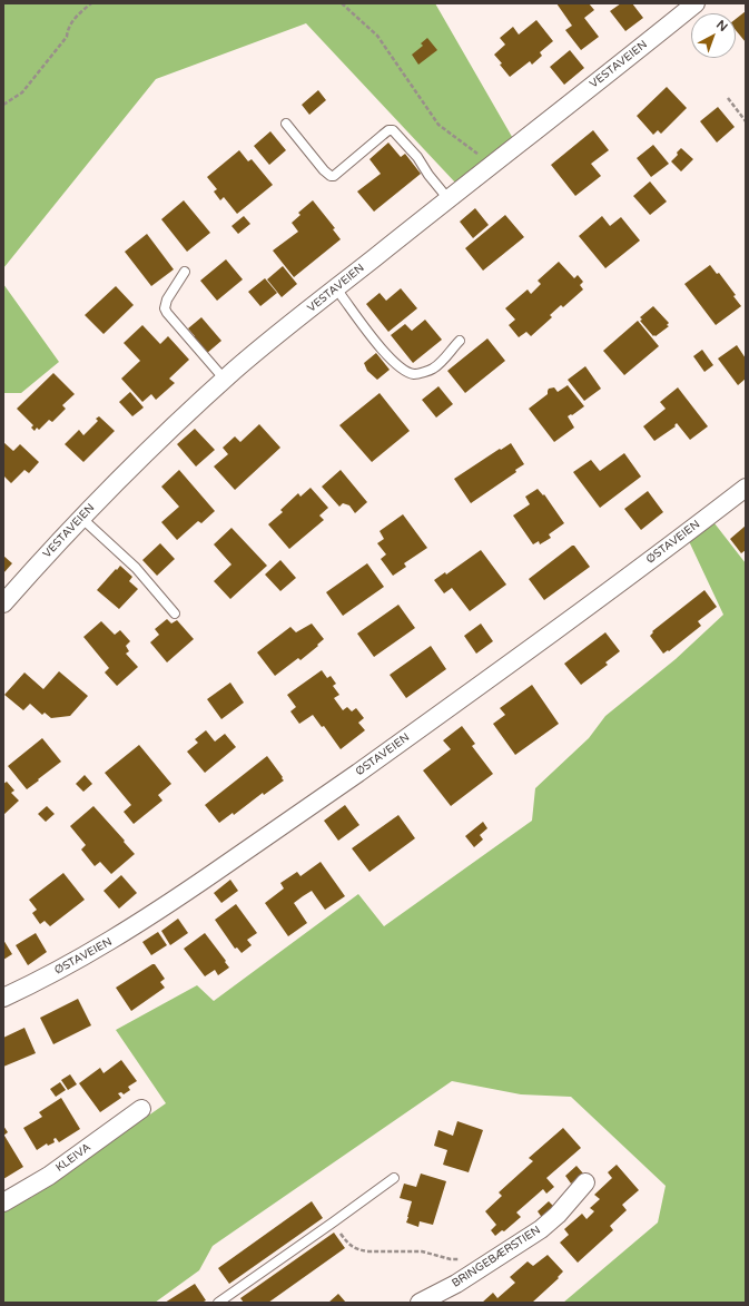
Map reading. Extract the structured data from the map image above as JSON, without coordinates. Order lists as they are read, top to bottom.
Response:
{
  "streets": {
    "street": [
      "VESTAVEIEN",
      "ØSTAVEIEN",
      "KLEIVA",
      "BRINGEBÆRSTIEN"
    ]
  },
  "north": "top right"
}
